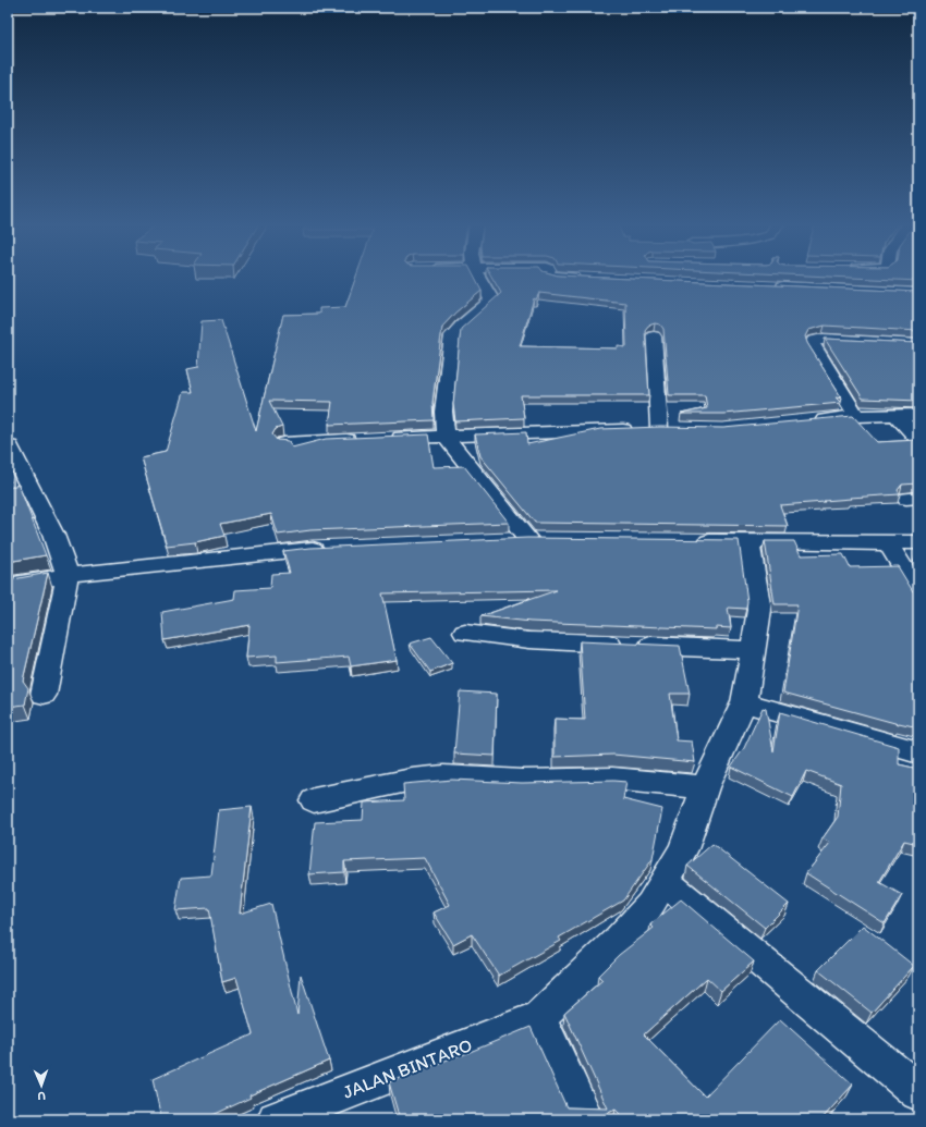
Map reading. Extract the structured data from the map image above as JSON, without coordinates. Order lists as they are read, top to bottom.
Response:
{
  "streets": {
    "street": ["JALAN BINTARO"]
  },
  "north": "bottom"
}
